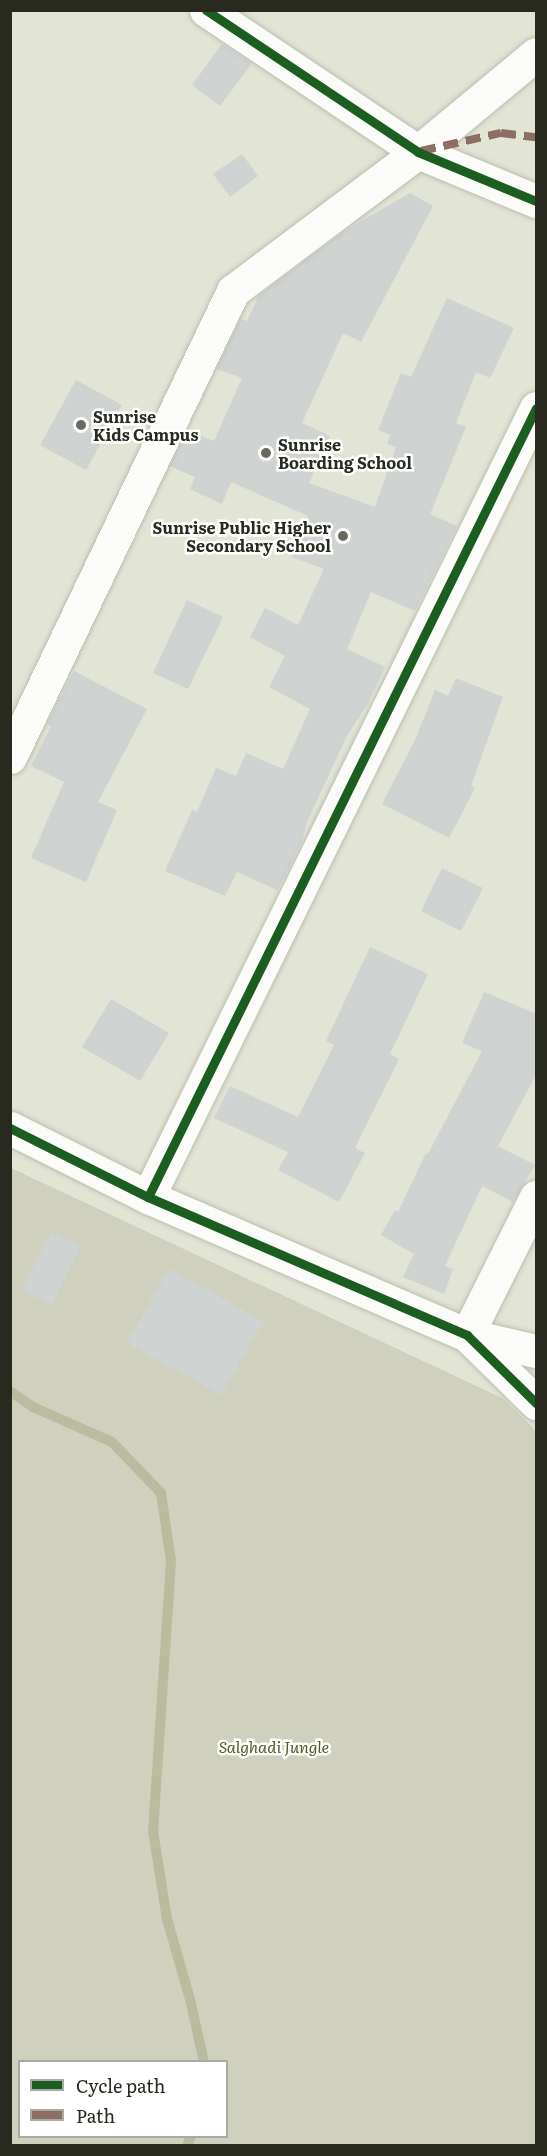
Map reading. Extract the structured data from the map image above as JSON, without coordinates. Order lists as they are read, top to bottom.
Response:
{
  "parks": ["Salghadi Jungle"],
  "places": ["Sunrise Kids Campus", "Sunrise Boarding School", "Sunrise Public Higher Secondary School"],
  "legend": ["Cycle path", "Path"]
}
